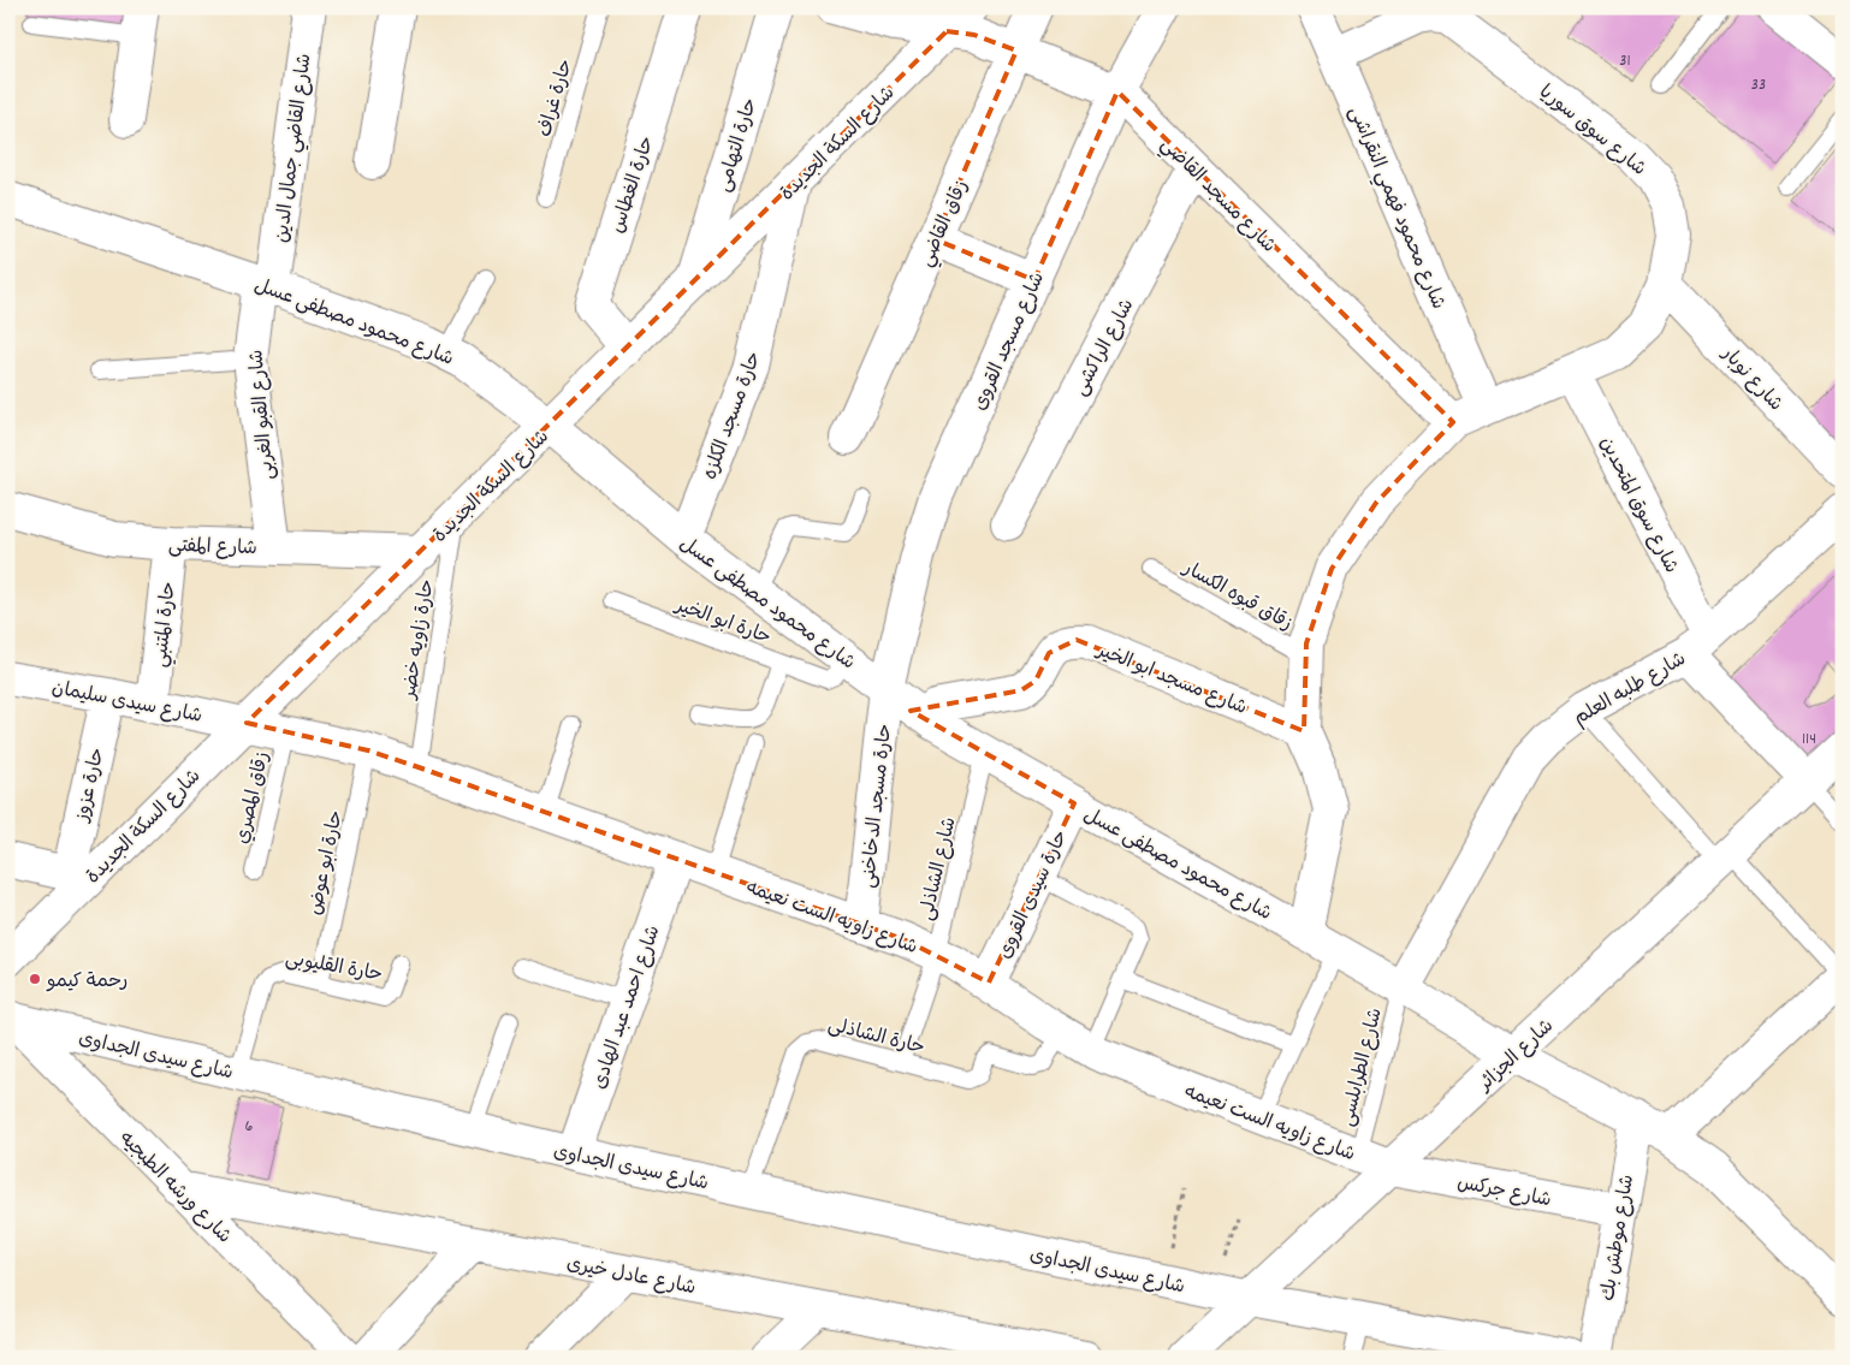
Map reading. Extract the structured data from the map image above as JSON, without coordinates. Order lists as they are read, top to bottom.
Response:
{
  "streets": {
    "street": [
      "شارع سوق سوريا",
      "شارع السكة الجديدة",
      "حارة التهامى",
      "شارع القاضي جمال الدين",
      "حارة الغطاس",
      "شارع مسجد القاضي",
      "شارع محمود فهمي النقراشى",
      "زقاق القاضي",
      "شارع محمود مصطفى عسل",
      "شارع مسجد القروى",
      "شارع الراكشى",
      "شارع نوبار",
      "شارع القبو الغربى",
      "حارة مسجد الكلزه",
      "شارع سوق المتحدين",
      "شارع المفتى",
      "حارة المتنبي",
      "شارع مسجد ابو الخير",
      "شارع طلبه العلم",
      "شارع سيدى سليمان",
      "حارة عزوز",
      "حارة مسجد الدخاخنى",
      "حارة سيدى القروى",
      "شارع زاويه الست نعيمه",
      "شارع احمد عبد الهادى",
      "شارع سيدى الجداوى",
      "شارع الجزائر",
      "شارع ورشه الطبجيه",
      "شارع جركس",
      "شارع موطش بك",
      "شارع عادل خيرى"
    ],
    "lane": [
      "حارة غراف",
      "زقاق قبوه الكسار",
      "حارة ابو الخير",
      "حارة زاويه خضر",
      "زقاق المصري",
      "حارة ابو عوض",
      "شارع الشاذلى",
      "حارة القليوبى",
      "حارة الشاذلى",
      "شارع الطرابلسى"
    ]
  },
  "crossings": [
    ["شارع سوق سوريا", "شارع مسجد القاضي"],
    ["شارع سوق سوريا", "شارع محمود فهمي النقراشى"],
    ["شارع سوق سوريا", "شارع نوبار"],
    ["شارع سوق سوريا", "شارع سوق المتحدين"],
    ["شارع السكة الجديدة", "حارة التهامى"],
    ["شارع السكة الجديدة", "حارة الغطاس"],
    ["شارع السكة الجديدة", "شارع مسجد القاضي"],
    ["شارع السكة الجديدة", "شارع محمود مصطفى عسل"],
    ["شارع السكة الجديدة", "حارة مسجد الكلزه"],
    ["شارع السكة الجديدة", "شارع المفتى"],
    ["شارع السكة الجديدة", "حارة زاويه خضر"],
    ["شارع السكة الجديدة", "شارع سيدى سليمان"],
    ["شارع السكة الجديدة", "حارة عزوز"],
    ["شارع السكة الجديدة", "شارع زاويه الست نعيمه"],
    ["شارع القاضي جمال الدين", "شارع محمود مصطفى عسل"],
    ["شارع القاضي جمال الدين", "شارع القبو الغربى"],
    ["شارع مسجد القاضي", "زقاق القاضي"],
    ["شارع مسجد القاضي", "شارع مسجد القروى"],
    ["شارع مسجد القاضي", "شارع الراكشى"],
    ["شارع محمود مصطفى عسل", "شارع مسجد القروى"],
    ["شارع محمود مصطفى عسل", "شارع القبو الغربى"],
    ["شارع محمود مصطفى عسل", "حارة مسجد الكلزه"],
    ["شارع محمود مصطفى عسل", "حارة ابو الخير"],
    ["شارع محمود مصطفى عسل", "شارع مسجد ابو الخير"],
    ["شارع محمود مصطفى عسل", "شارع طلبه العلم"],
    ["شارع محمود مصطفى عسل", "حارة مسجد الدخاخنى"],
    ["شارع محمود مصطفى عسل", "شارع الشاذلى"],
    ["شارع محمود مصطفى عسل", "حارة سيدى القروى"],
    ["شارع محمود مصطفى عسل", "شارع الجزائر"],
    ["شارع محمود مصطفى عسل", "شارع الطرابلسى"],
    ["شارع محمود مصطفى عسل", "شارع موطش بك"],
    ["شارع مسجد القروى", "حارة مسجد الدخاخنى"],
    ["شارع القبو الغربى", "شارع المفتى"],
    ["شارع سوق المتحدين", "شارع طلبه العلم"],
    ["شارع سوق المتحدين", "شارع الجزائر"],
    ["شارع المفتى", "حارة المتنبي"],
    ["حارة المتنبي", "شارع سيدى سليمان"],
    ["حارة زاويه خضر", "شارع زاويه الست نعيمه"],
    ["شارع طلبه العلم", "شارع الطرابلسى"],
    ["شارع سيدى سليمان", "حارة عزوز"],
    ["شارع سيدى سليمان", "شارع زاويه الست نعيمه"],
    ["زقاق المصري", "شارع زاويه الست نعيمه"],
    ["حارة مسجد الدخاخنى", "شارع زاويه الست نعيمه"],
    ["حارة ابو عوض", "شارع زاويه الست نعيمه"],
    ["حارة ابو عوض", "حارة القليوبى"],
    ["شارع الشاذلى", "شارع زاويه الست نعيمه"],
    ["شارع الشاذلى", "حارة الشاذلى"],
    ["حارة سيدى القروى", "شارع زاويه الست نعيمه"],
    ["شارع زاويه الست نعيمه", "شارع احمد عبد الهادى"],
    ["شارع زاويه الست نعيمه", "حارة الشاذلى"],
    ["شارع زاويه الست نعيمه", "شارع الجزائر"],
    ["شارع زاويه الست نعيمه", "شارع الطرابلسى"],
    ["شارع زاويه الست نعيمه", "شارع جركس"],
    ["حارة القليوبى", "شارع سيدى الجداوى"],
    ["شارع احمد عبد الهادى", "شارع سيدى الجداوى"],
    ["حارة الشاذلى", "شارع سيدى الجداوى"],
    ["شارع سيدى الجداوى", "شارع الجزائر"],
    ["شارع سيدى الجداوى", "شارع ورشه الطبجيه"],
    ["شارع الجزائر", "شارع جركس"],
    ["شارع ورشه الطبجيه", "شارع عادل خيرى"],
    ["شارع جركس", "شارع موطش بك"]
  ],
  "places": ["رحمة كيمو"],
  "house_numbers": [
    "31",
    "33",
    "114",
    "6"
  ]
}
